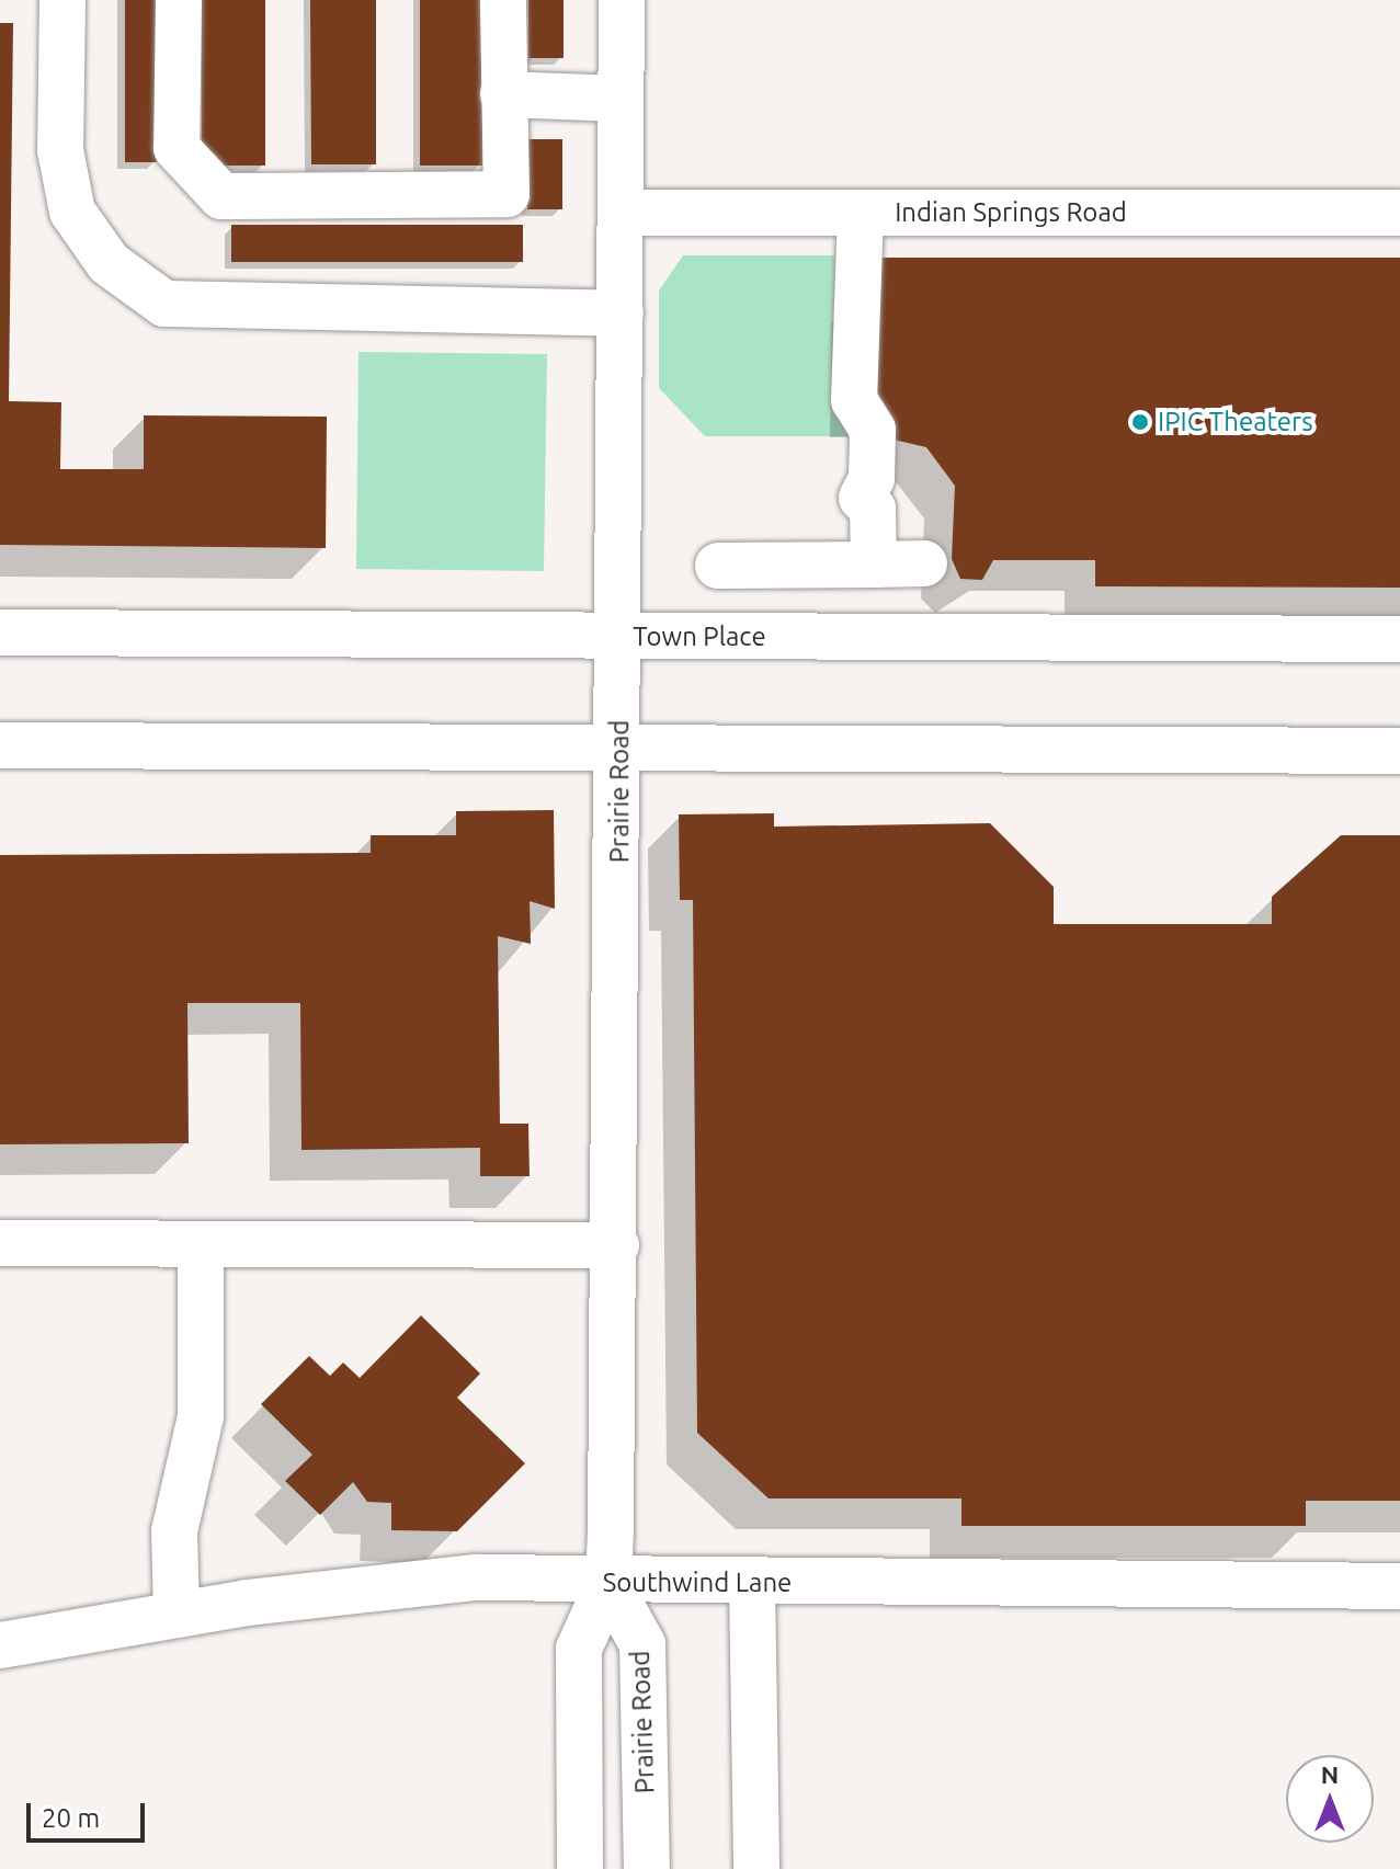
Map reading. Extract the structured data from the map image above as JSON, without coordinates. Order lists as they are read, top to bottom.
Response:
{
  "streets": {
    "street": [
      "Indian Springs Road",
      "Town Place",
      "Prairie Road",
      "Southwind Lane"
    ]
  },
  "crossings": [
    ["Indian Springs Road", "Prairie Road"],
    ["Town Place", "Prairie Road"],
    ["Prairie Road", "Southwind Lane"]
  ],
  "places": ["IPIC Theaters"],
  "scale_bar": "20 m",
  "north": "top"
}
